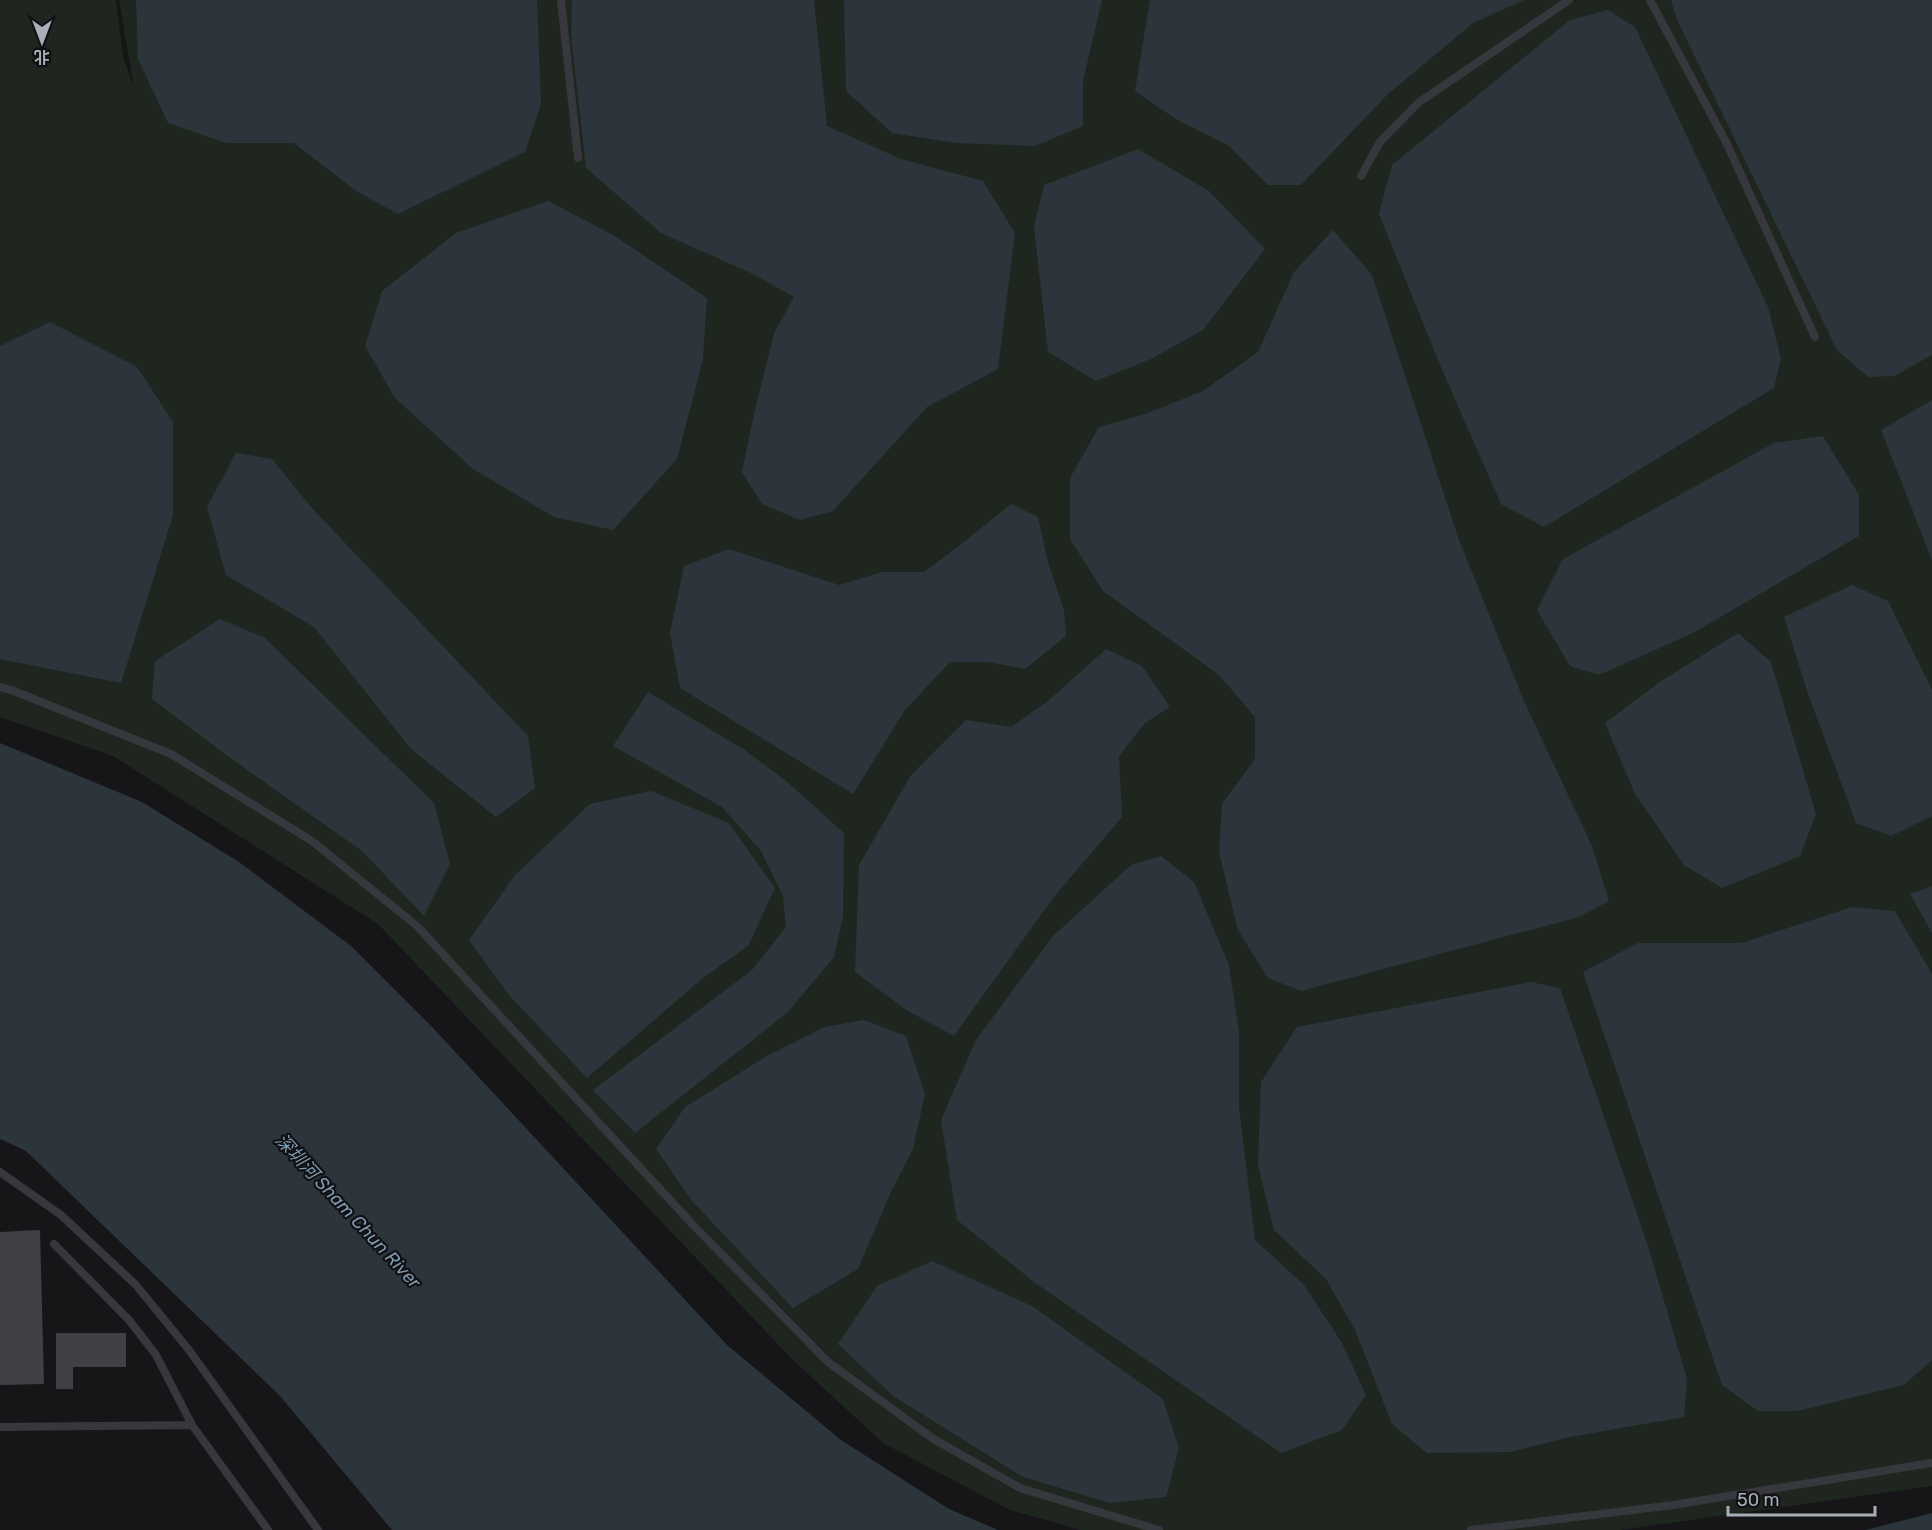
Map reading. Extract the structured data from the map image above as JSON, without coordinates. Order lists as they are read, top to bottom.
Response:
{
  "water": ["深圳河 Sham Chun River"],
  "scale_bar": "50 m",
  "north": "bottom"
}
